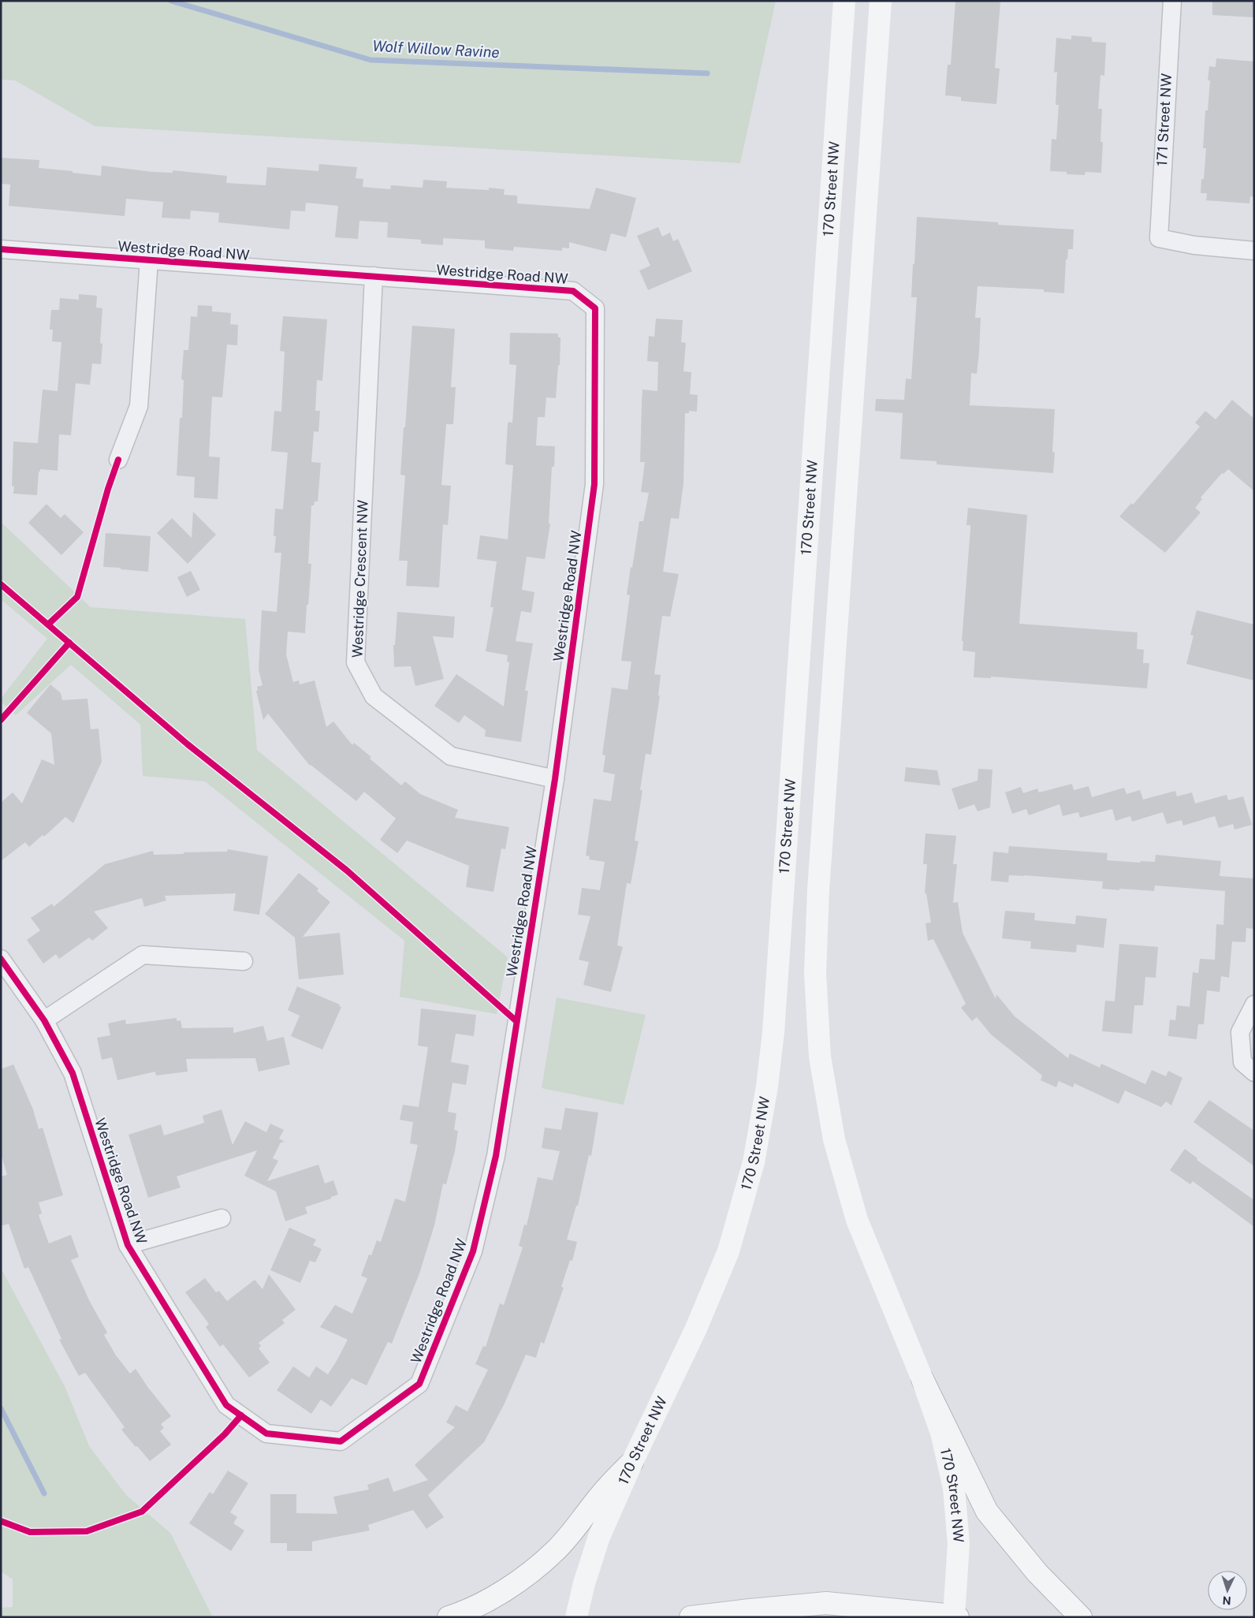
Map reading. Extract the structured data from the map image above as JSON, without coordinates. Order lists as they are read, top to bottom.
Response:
{
  "streets": {
    "main road": ["170 Street NW"],
    "street": ["171 Street NW", "Westridge Road NW", "Westridge Crescent NW"]
  },
  "crossings": [
    ["Westridge Road NW", "Westridge Crescent NW"]
  ],
  "water": ["Wolf Willow Ravine"],
  "north": "bottom"
}
